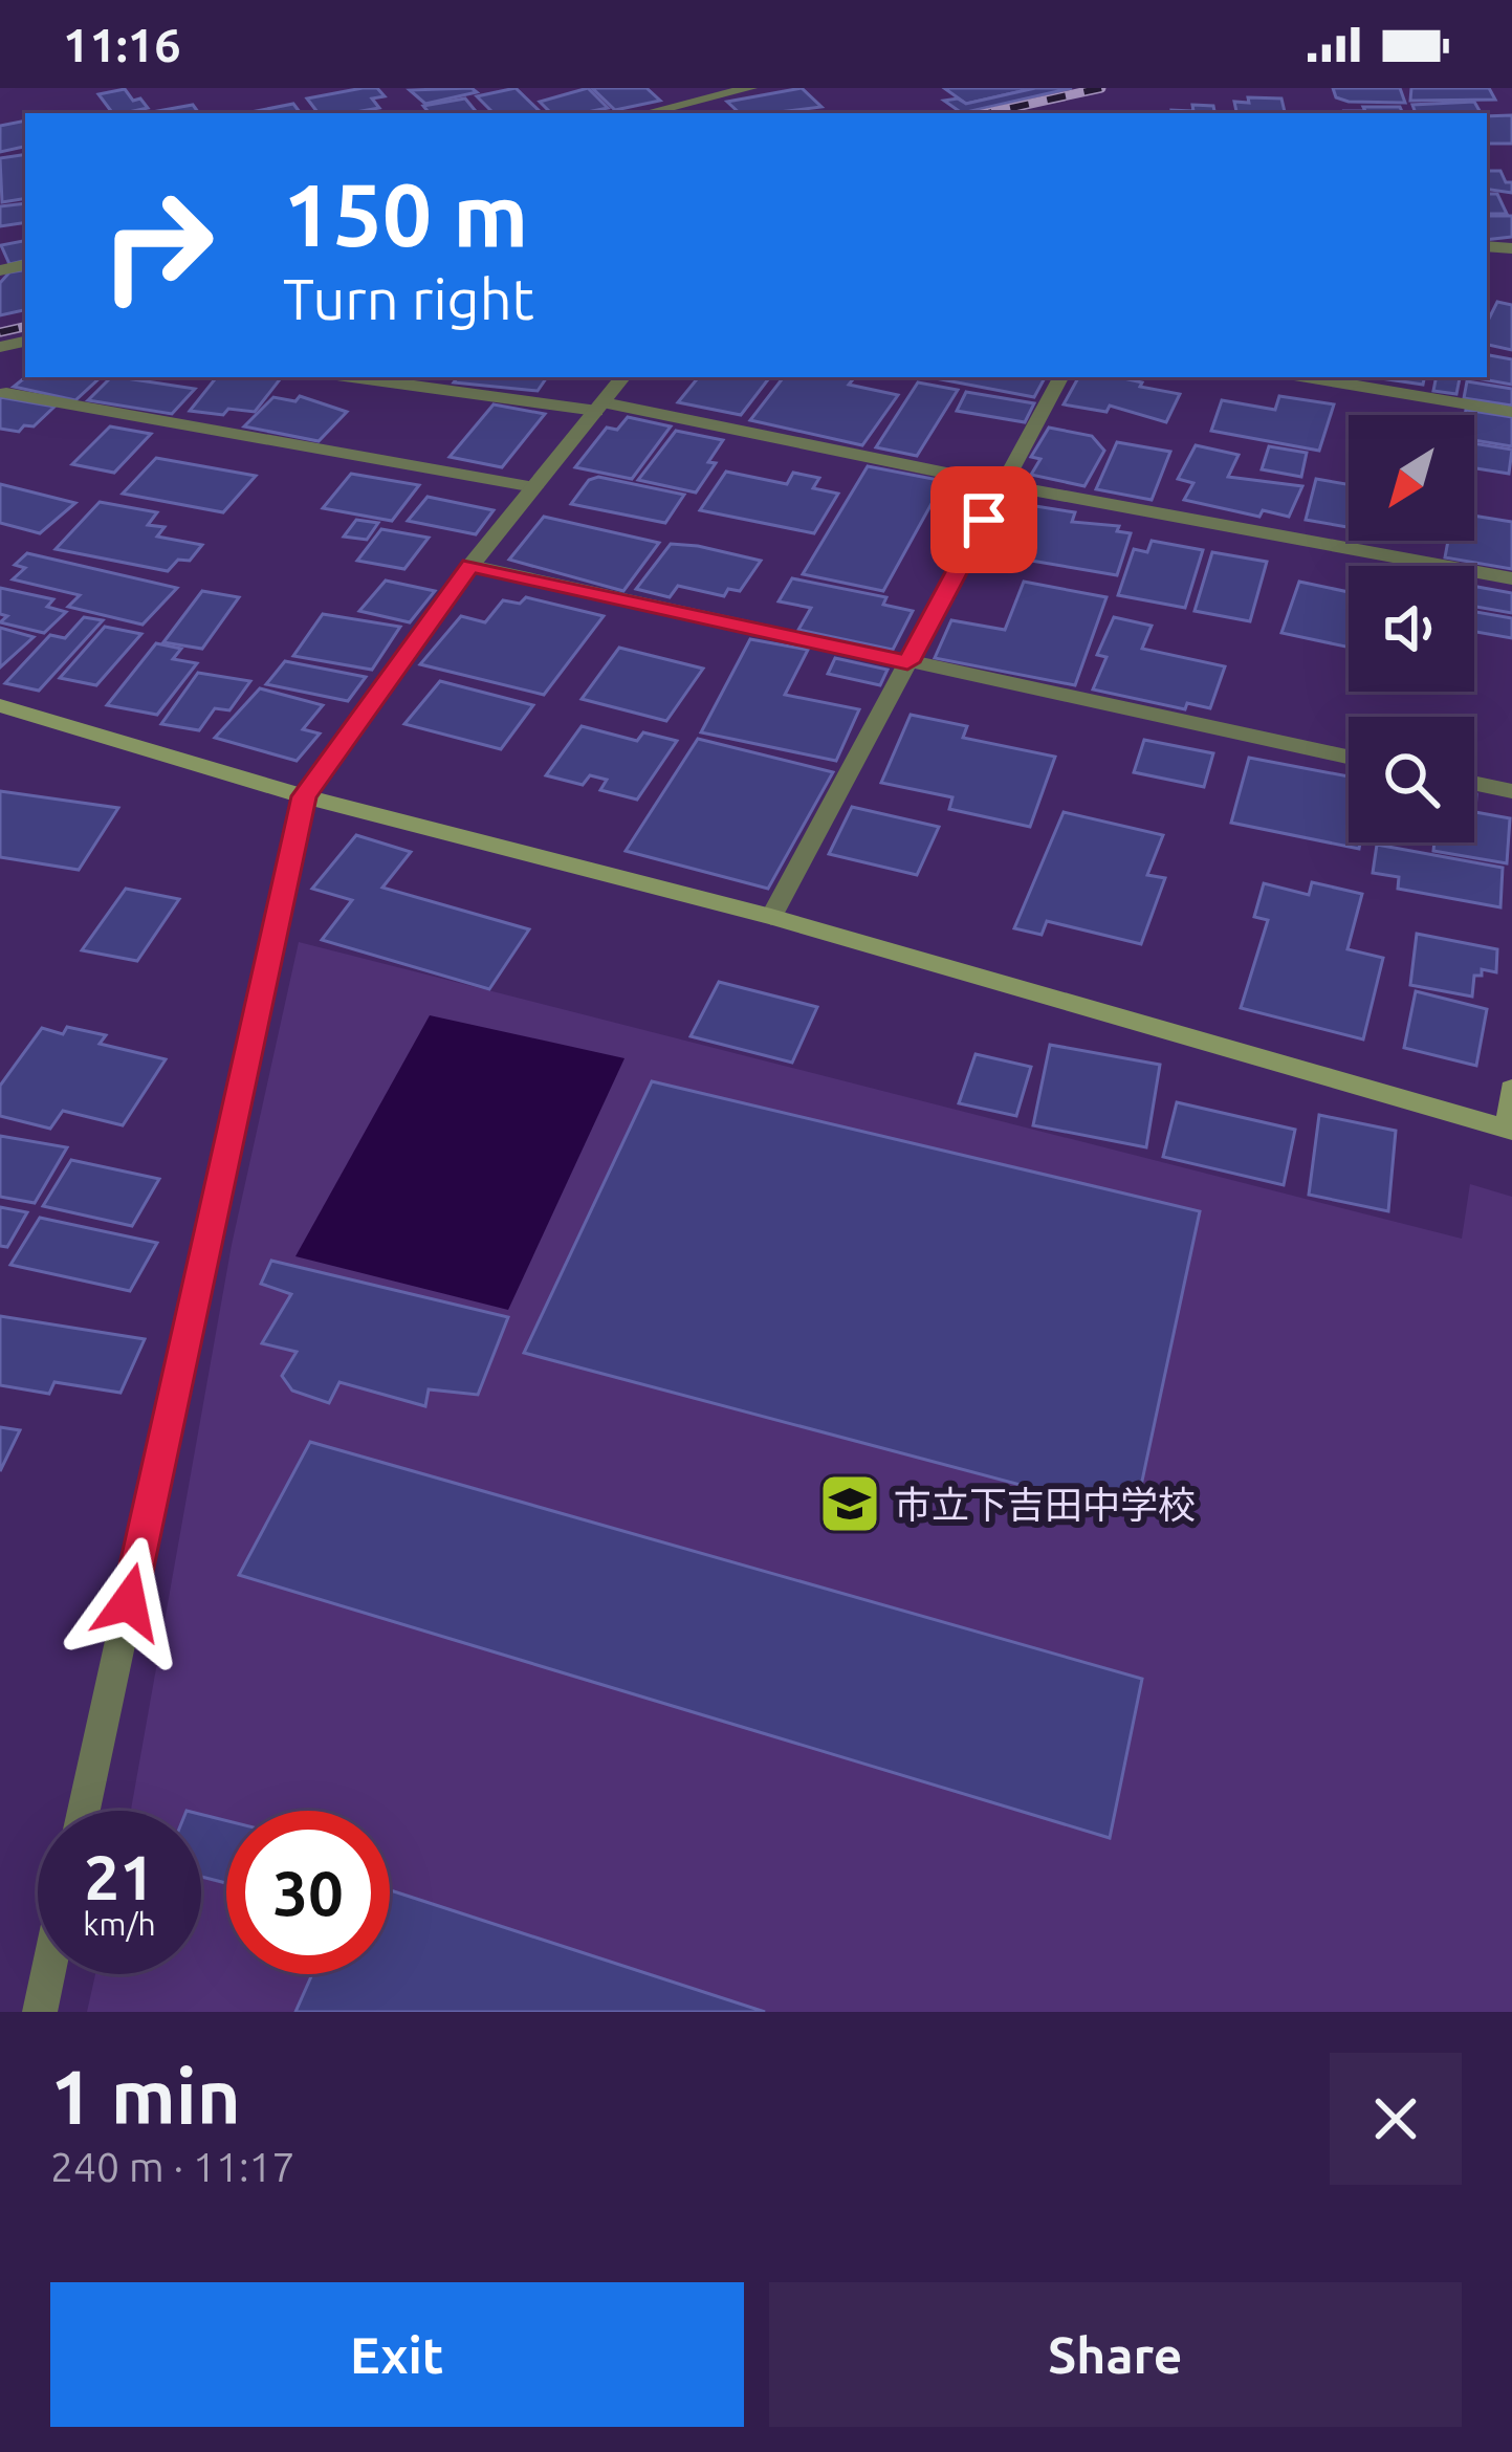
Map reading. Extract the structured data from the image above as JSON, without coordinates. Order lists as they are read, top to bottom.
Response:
{
  "places": {
    "school or university": ["市立下吉田中学校"]
  },
  "north": "bottom left",
  "page": {
    "status": "11:16",
    "turn": ["150 m", "Turn right"],
    "speed": "21 km/h",
    "limit": "30",
    "heading": ["1 min", "240 m · 11:17"],
    "buttons": ["Exit", "Share"]
  }
}
